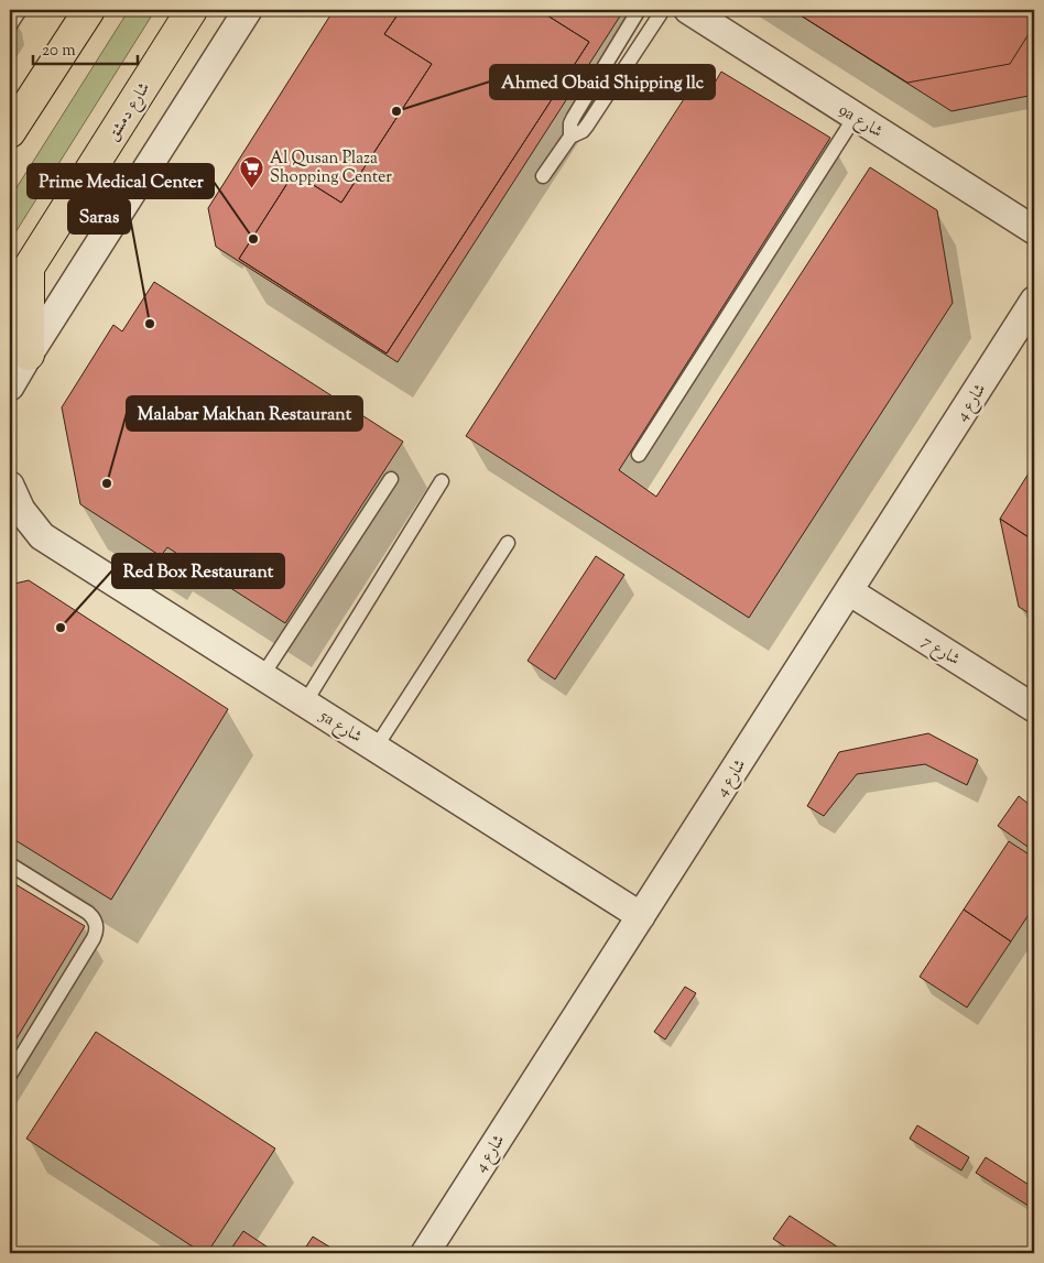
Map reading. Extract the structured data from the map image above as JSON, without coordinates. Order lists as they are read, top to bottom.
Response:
{
  "streets": {
    "main road": ["شارع دمشق"],
    "street": [
      "9a شارع",
      "شارع 4",
      "شارع 7",
      "5a شارع"
    ]
  },
  "crossings": [
    ["شارع 4", "شارع 7"],
    ["شارع 4", "5a شارع"]
  ],
  "places": {
    "other": [
      "Ahmed Obaid Shipping llc",
      "Prime Medical Center",
      "Saras",
      "Malabar Makhan Restaurant",
      "Red Box Restaurant"
    ],
    "supermarket": ["Al Qusan Plaza Shopping Center"]
  },
  "scale_bar": "20 m"
}
